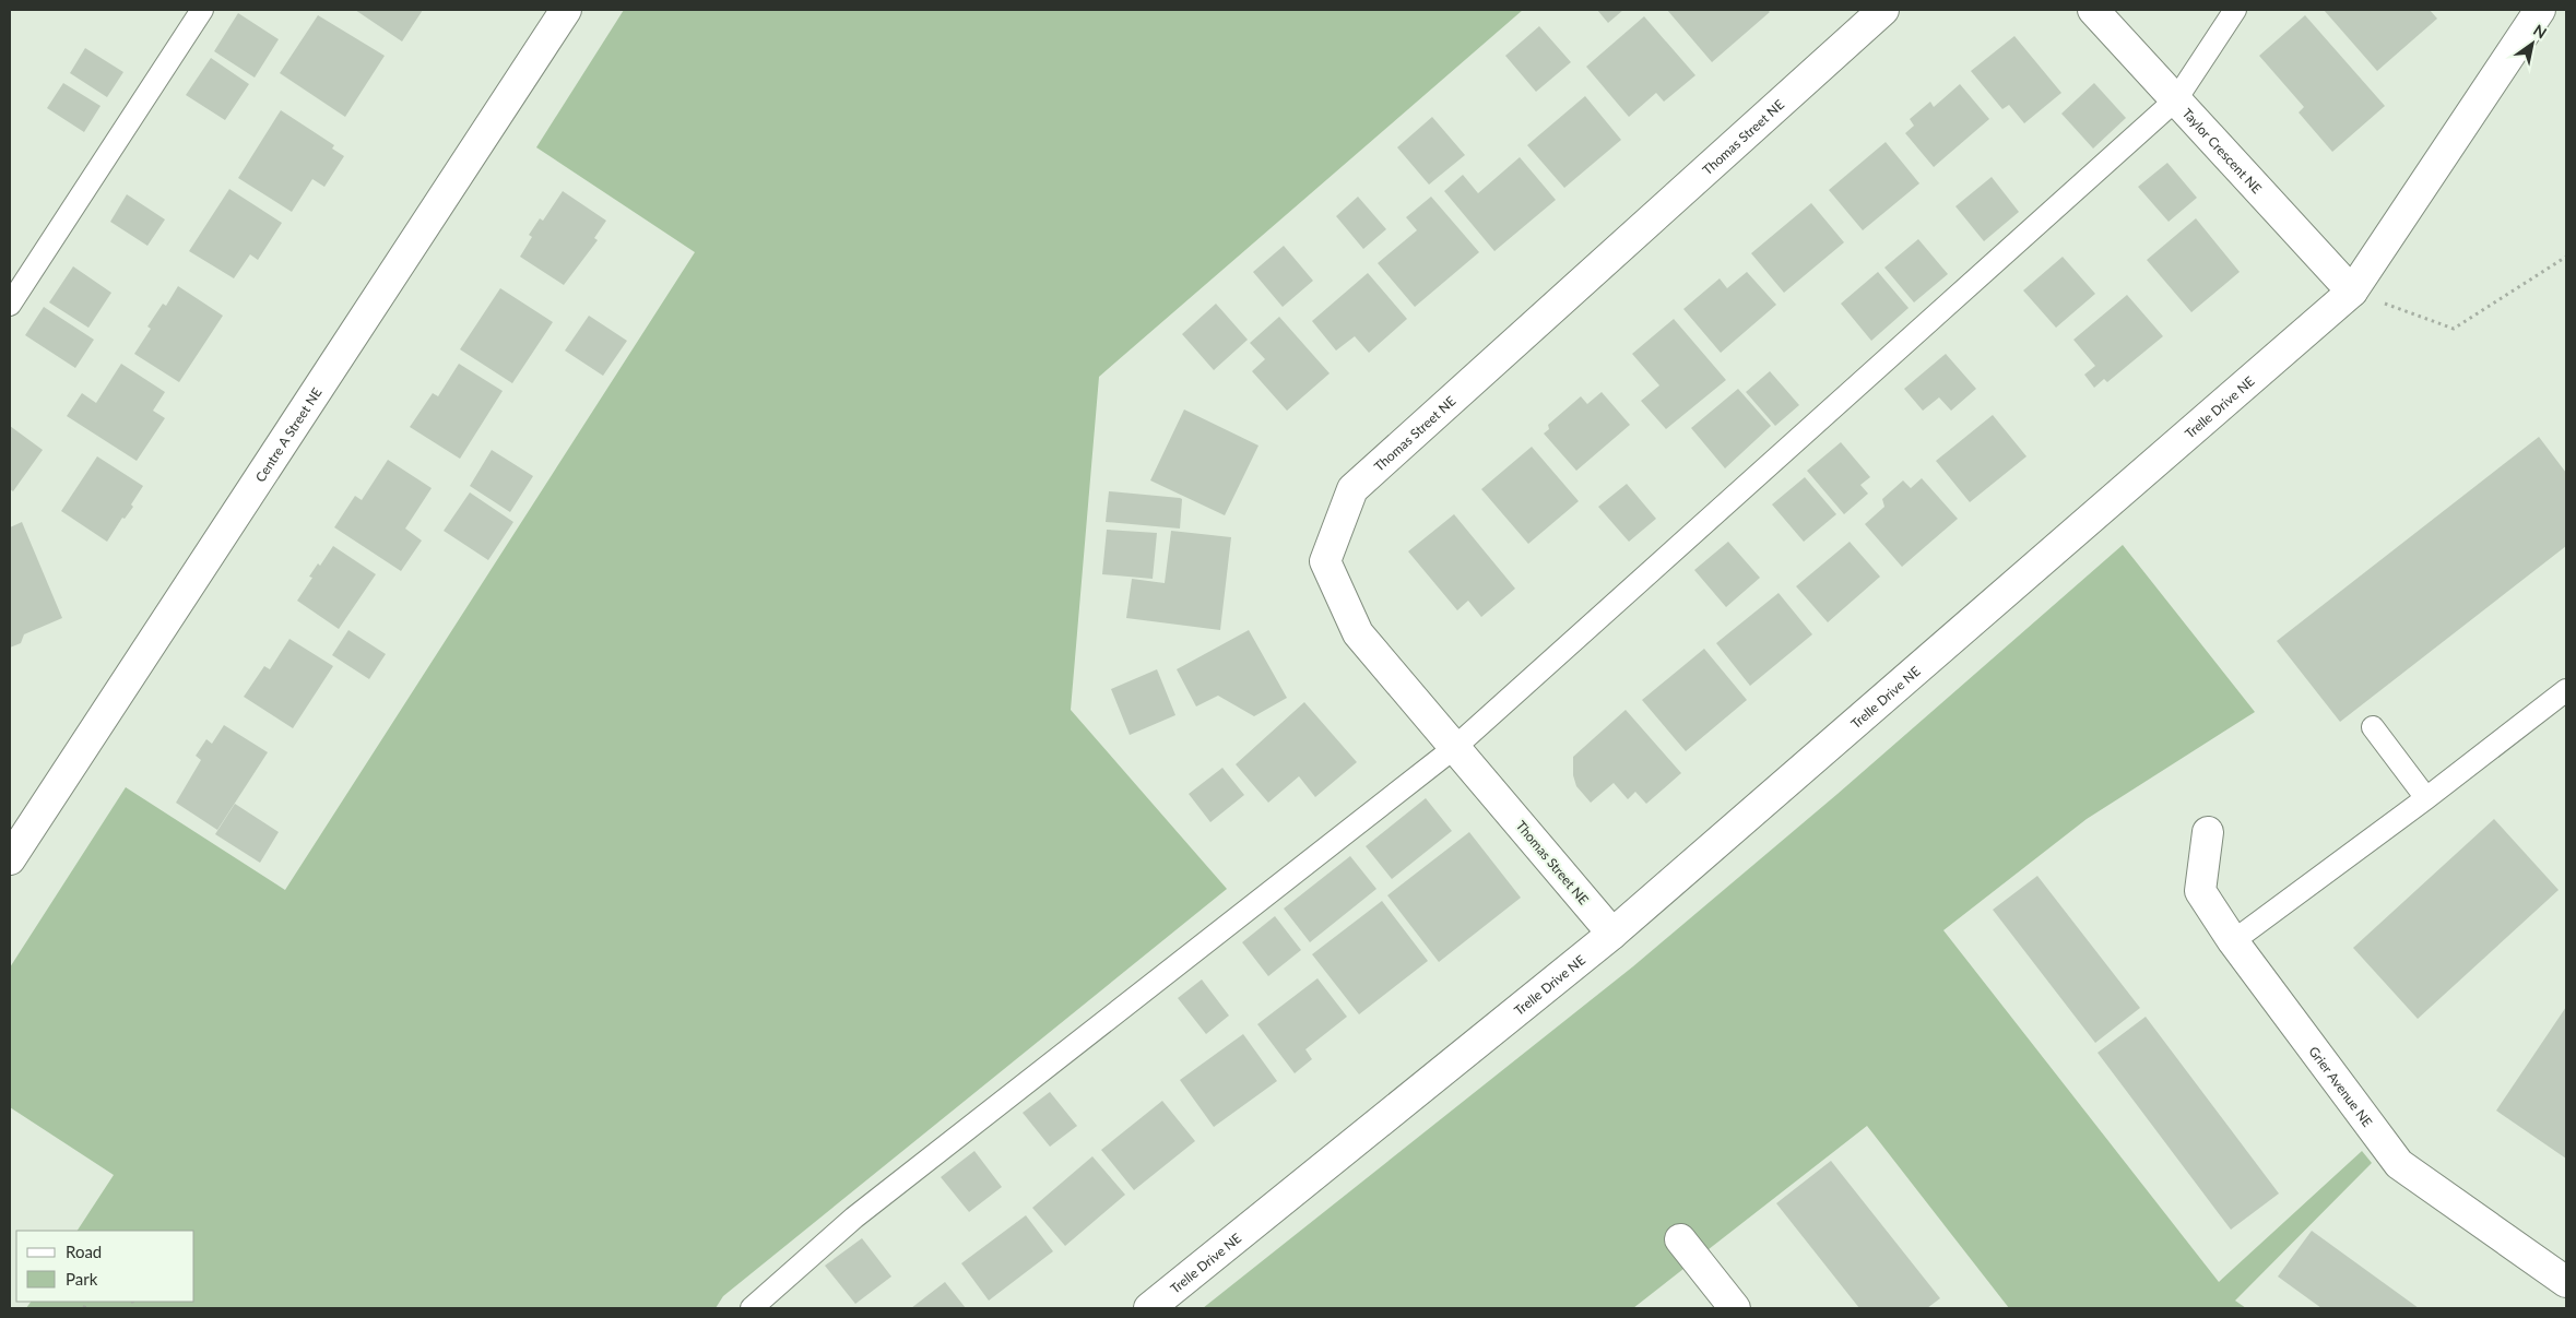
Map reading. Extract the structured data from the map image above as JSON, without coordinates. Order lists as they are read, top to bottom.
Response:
{
  "streets": {
    "street": [
      "Thomas Street NE",
      "Taylor Crescent NE",
      "Trelle Drive NE",
      "Centre A Street NE",
      "Grier Avenue NE"
    ]
  },
  "crossings": [
    ["Thomas Street NE", "Trelle Drive NE"],
    ["Taylor Crescent NE", "Trelle Drive NE"]
  ],
  "legend": ["Road", "Park"],
  "north": "top right"
}
